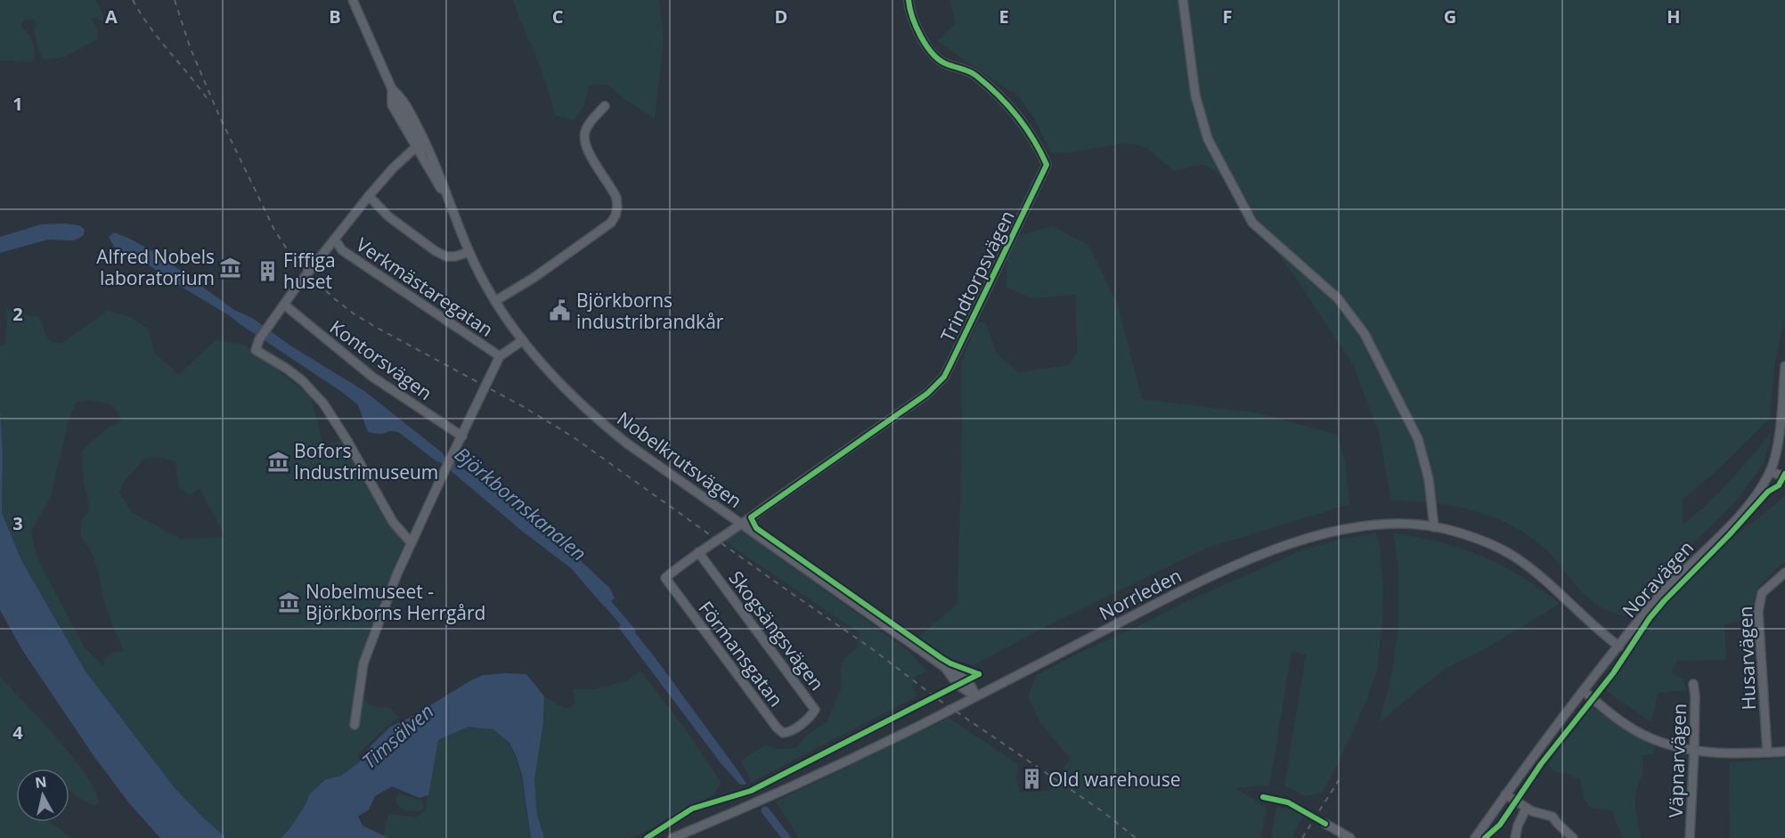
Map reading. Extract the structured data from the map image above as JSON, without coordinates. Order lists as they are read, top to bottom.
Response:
{
  "streets": {
    "street": [
      "Trindtorpsvägen",
      "Verkmästaregatan",
      "Kontorsvägen",
      "Nobelkrutsvägen",
      "Noravägen",
      "Norrleden",
      "Skogsängsvägen",
      "Förmansgatan",
      "Husarvägen",
      "Väpnarvägen"
    ]
  },
  "crossings": [
    ["Trindtorpsvägen", "Nobelkrutsvägen"],
    ["Trindtorpsvägen", "Skogsängsvägen"],
    ["Trindtorpsvägen", "Förmansgatan"],
    ["Nobelkrutsvägen", "Norrleden"],
    ["Noravägen", "Norrleden"],
    ["Skogsängsvägen", "Förmansgatan"]
  ],
  "water": ["Björkbornskanalen", "Timsälven"],
  "places": {
    "museum": ["Alfred Nobels laboratorium", "Bofors Industrimuseum", "Nobelmuseet - Björkborns Herrgård"],
    "building": ["Fiffiga huset", "Old warehouse"],
    "public building": ["Björkborns industribrandkår"]
  },
  "north": "top",
  "grid": {
    "columns": [
      "A",
      "B",
      "C",
      "D",
      "E",
      "F",
      "G",
      "H"
    ],
    "rows": [
      "1",
      "2",
      "3",
      "4"
    ]
  }
}
